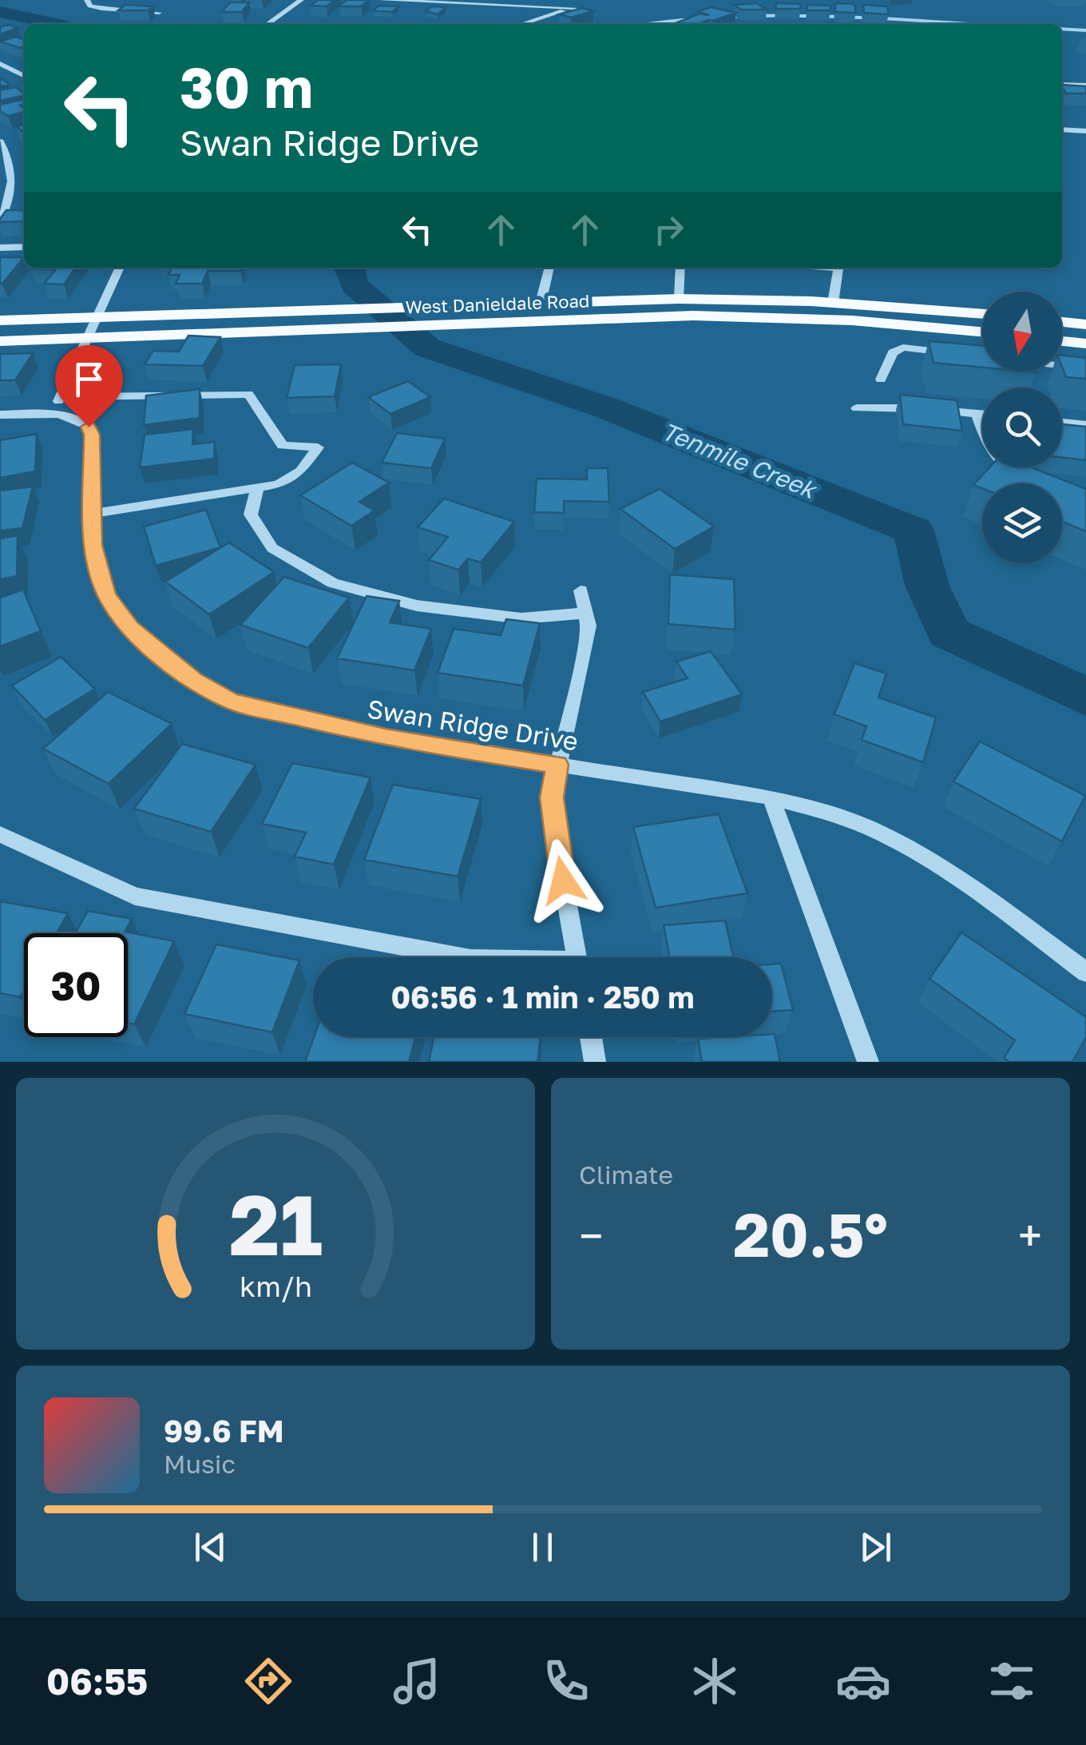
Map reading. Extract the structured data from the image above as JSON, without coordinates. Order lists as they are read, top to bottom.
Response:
{
  "streets": {
    "main road": ["West Danieldale Road"],
    "street": ["Swan Ridge Drive"]
  },
  "water": ["Tenmile Creek"],
  "north": "bottom",
  "page": {
    "turn": ["30 m", "Swan Ridge Drive"],
    "limit": "30",
    "trip": "06:56 · 1 min · 250 m",
    "tile": "Climate",
    "heat": ["−", "20.5°", "+"],
    "song": ["99.6 FM", "Music"],
    "tabs": "06:55",
    "gauge": ["21", "km/h"]
  }
}
